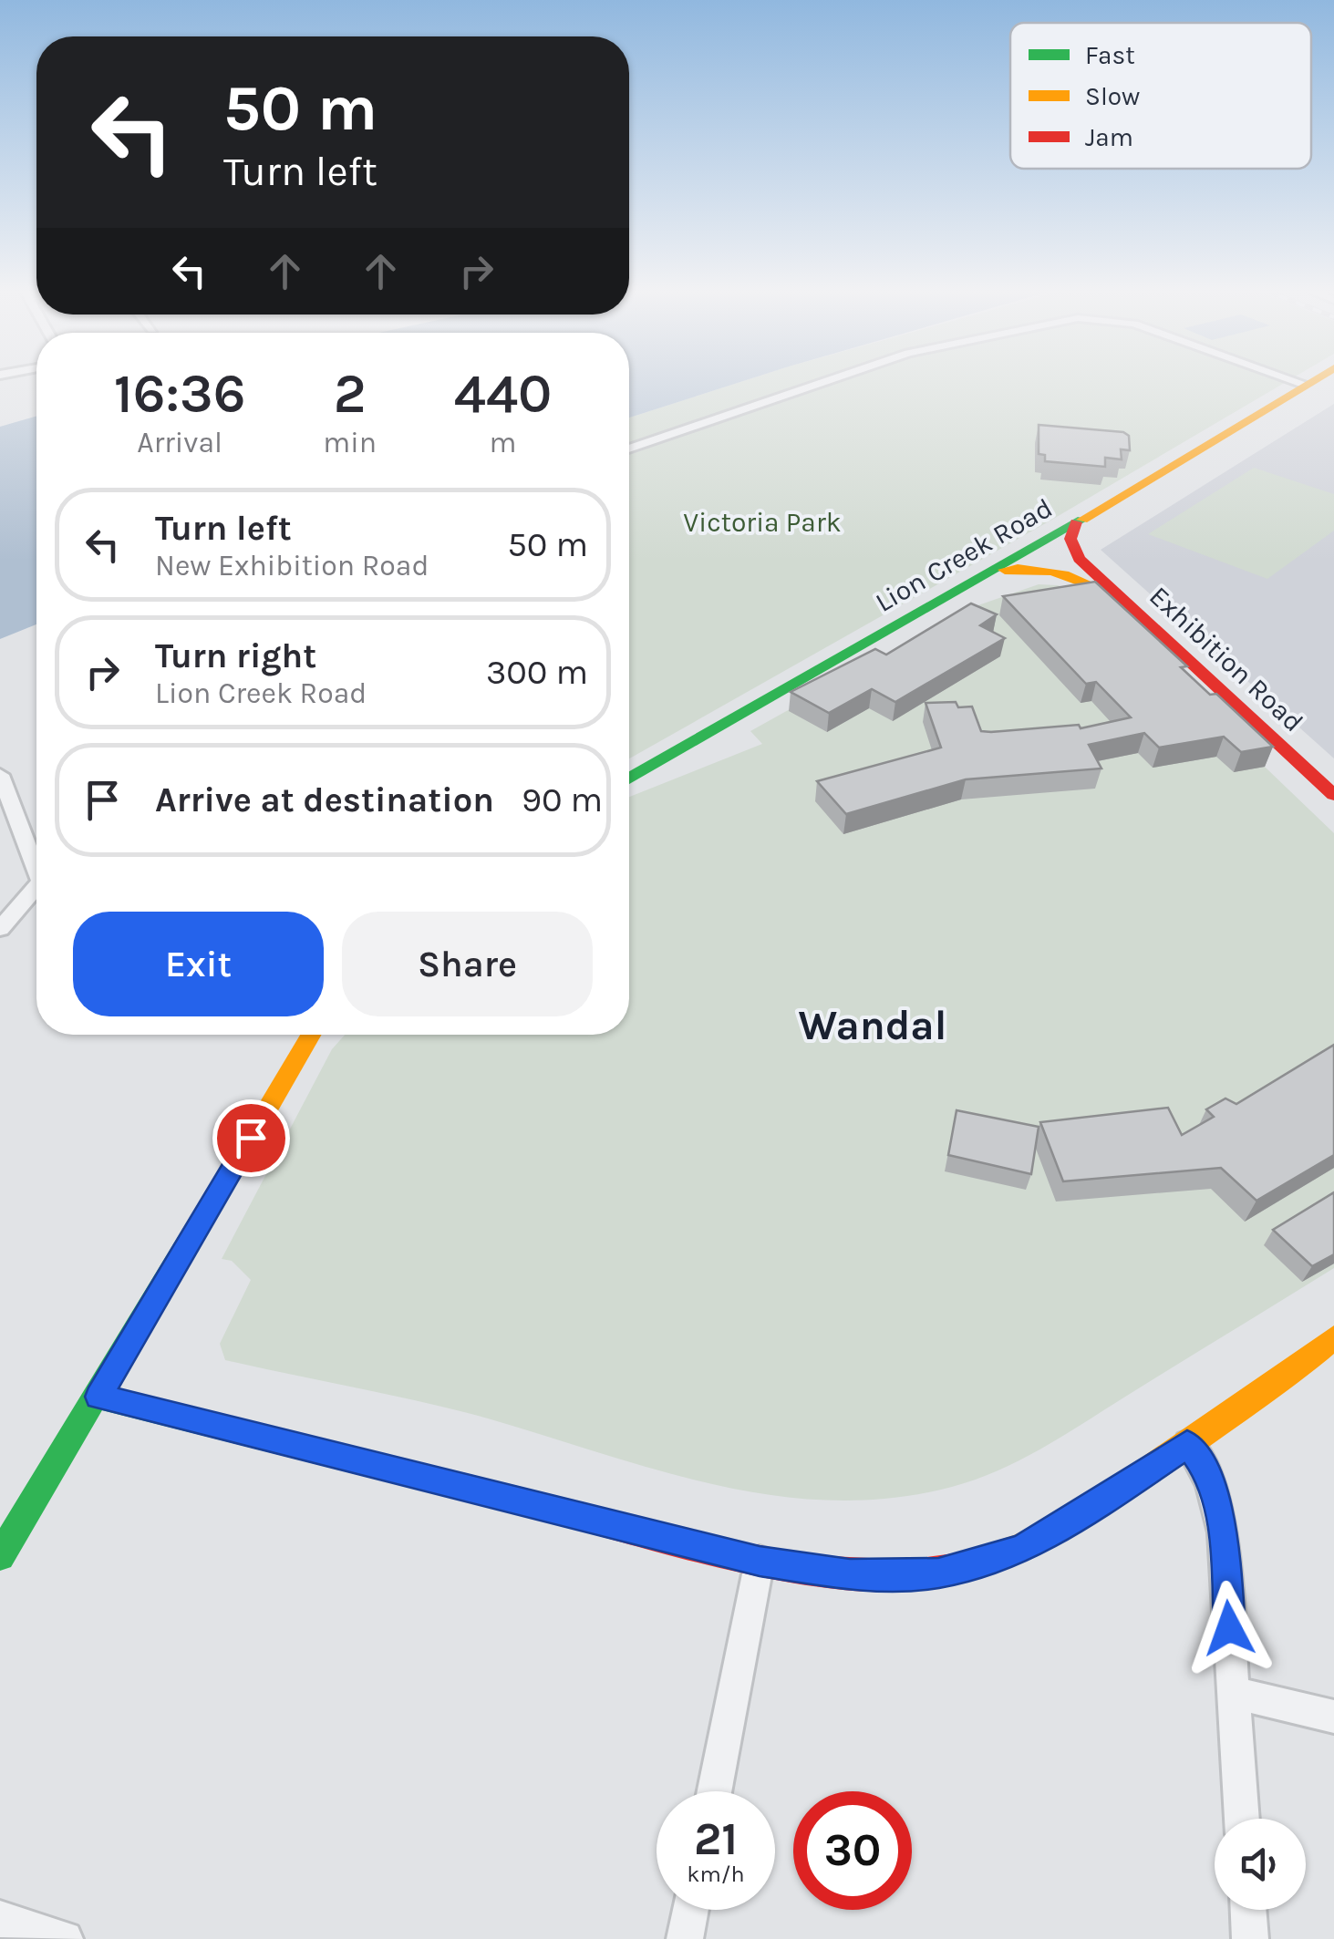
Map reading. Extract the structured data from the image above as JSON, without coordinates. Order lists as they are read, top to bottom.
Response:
{
  "streets": {
    "street": ["Lion Creek Road", "Exhibition Road"]
  },
  "crossings": [
    ["Lion Creek Road", "Exhibition Road"]
  ],
  "districts": ["Wandal"],
  "parks": ["Victoria Park"],
  "legend": ["Fast", "Slow", "Jam"],
  "page": {
    "turn": ["50 m", "Turn left"],
    "eta": [
      "16:36",
      "Arrival",
      "2",
      "min",
      "440",
      "m"
    ],
    "list": [
      {
        "name": "Turn left",
        "note": "New Exhibition Road",
        "value": "50 m"
      },
      {
        "name": "Turn right",
        "note": "Lion Creek Road",
        "value": "300 m"
      },
      {
        "name": "Arrive at destination",
        "value": "90 m"
      }
    ],
    "buttons": ["Exit", "Share"],
    "speed": "21 km/h",
    "limit": "30"
  }
}
